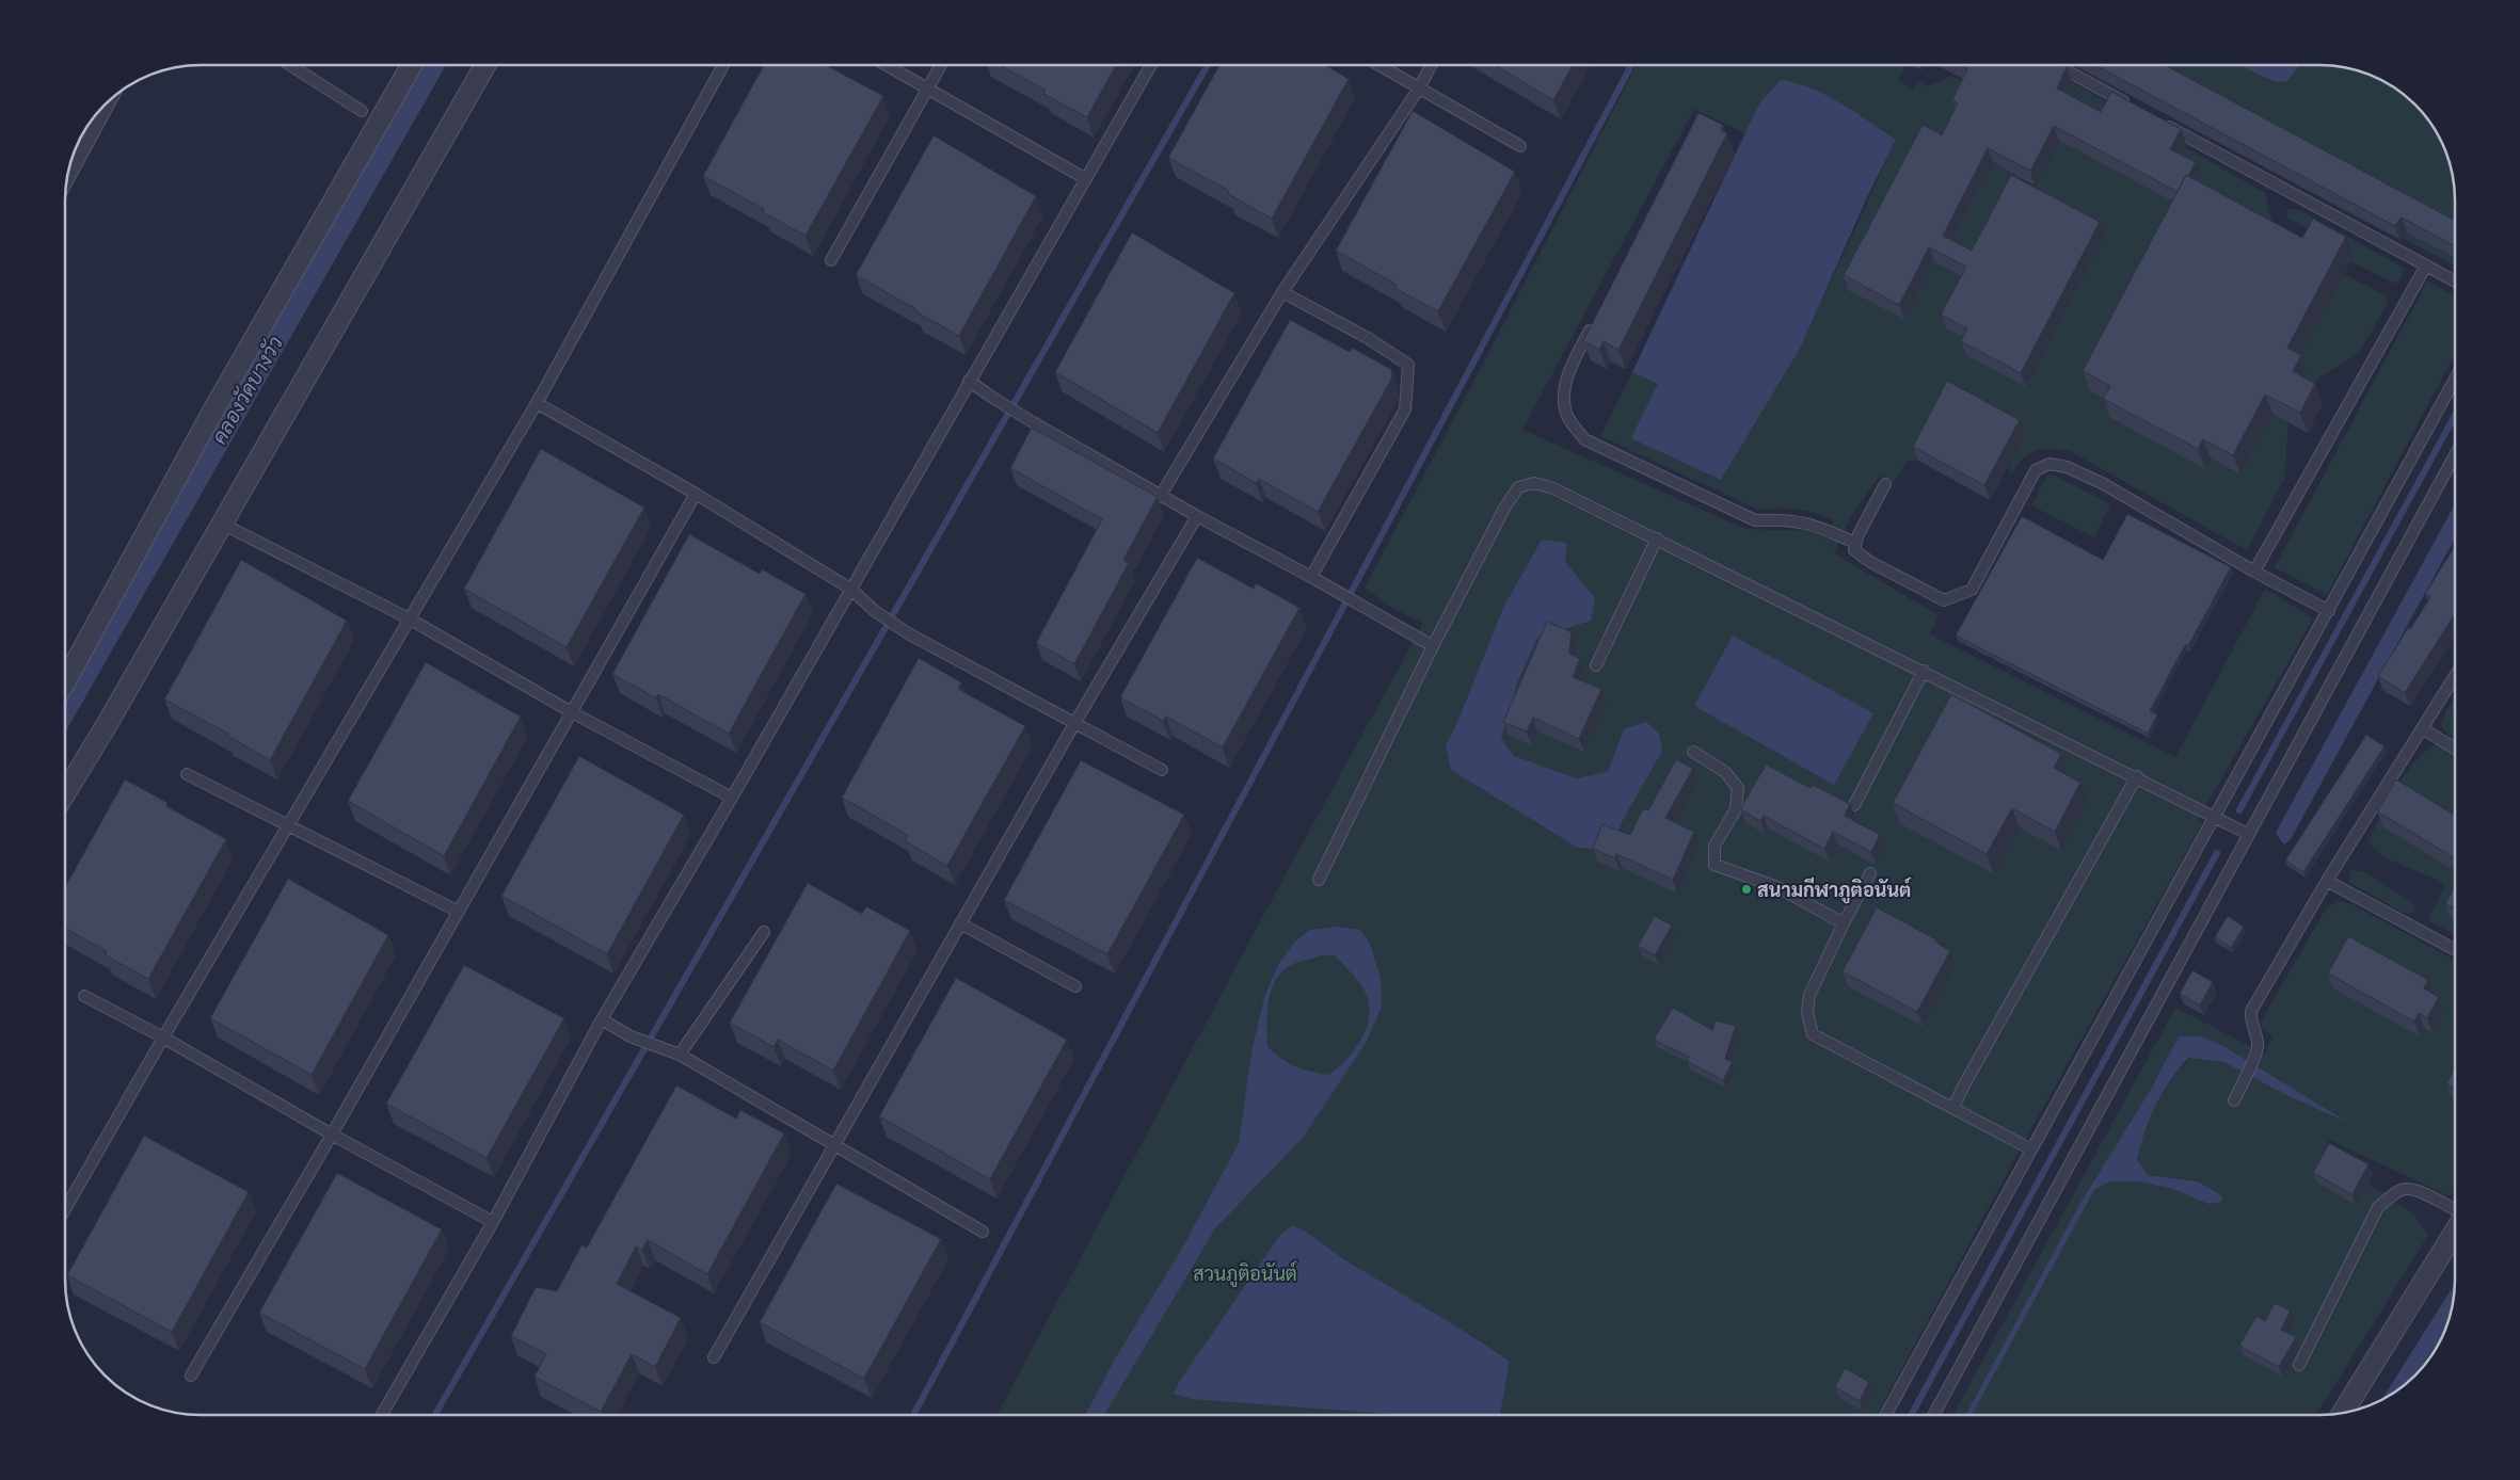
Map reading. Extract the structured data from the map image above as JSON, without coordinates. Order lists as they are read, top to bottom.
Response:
{
  "water": ["คลองวัดบางวัว"],
  "parks": ["สวนภูติอนันต์"],
  "places": ["สนามกีฬาภูติอนันต์"]
}
